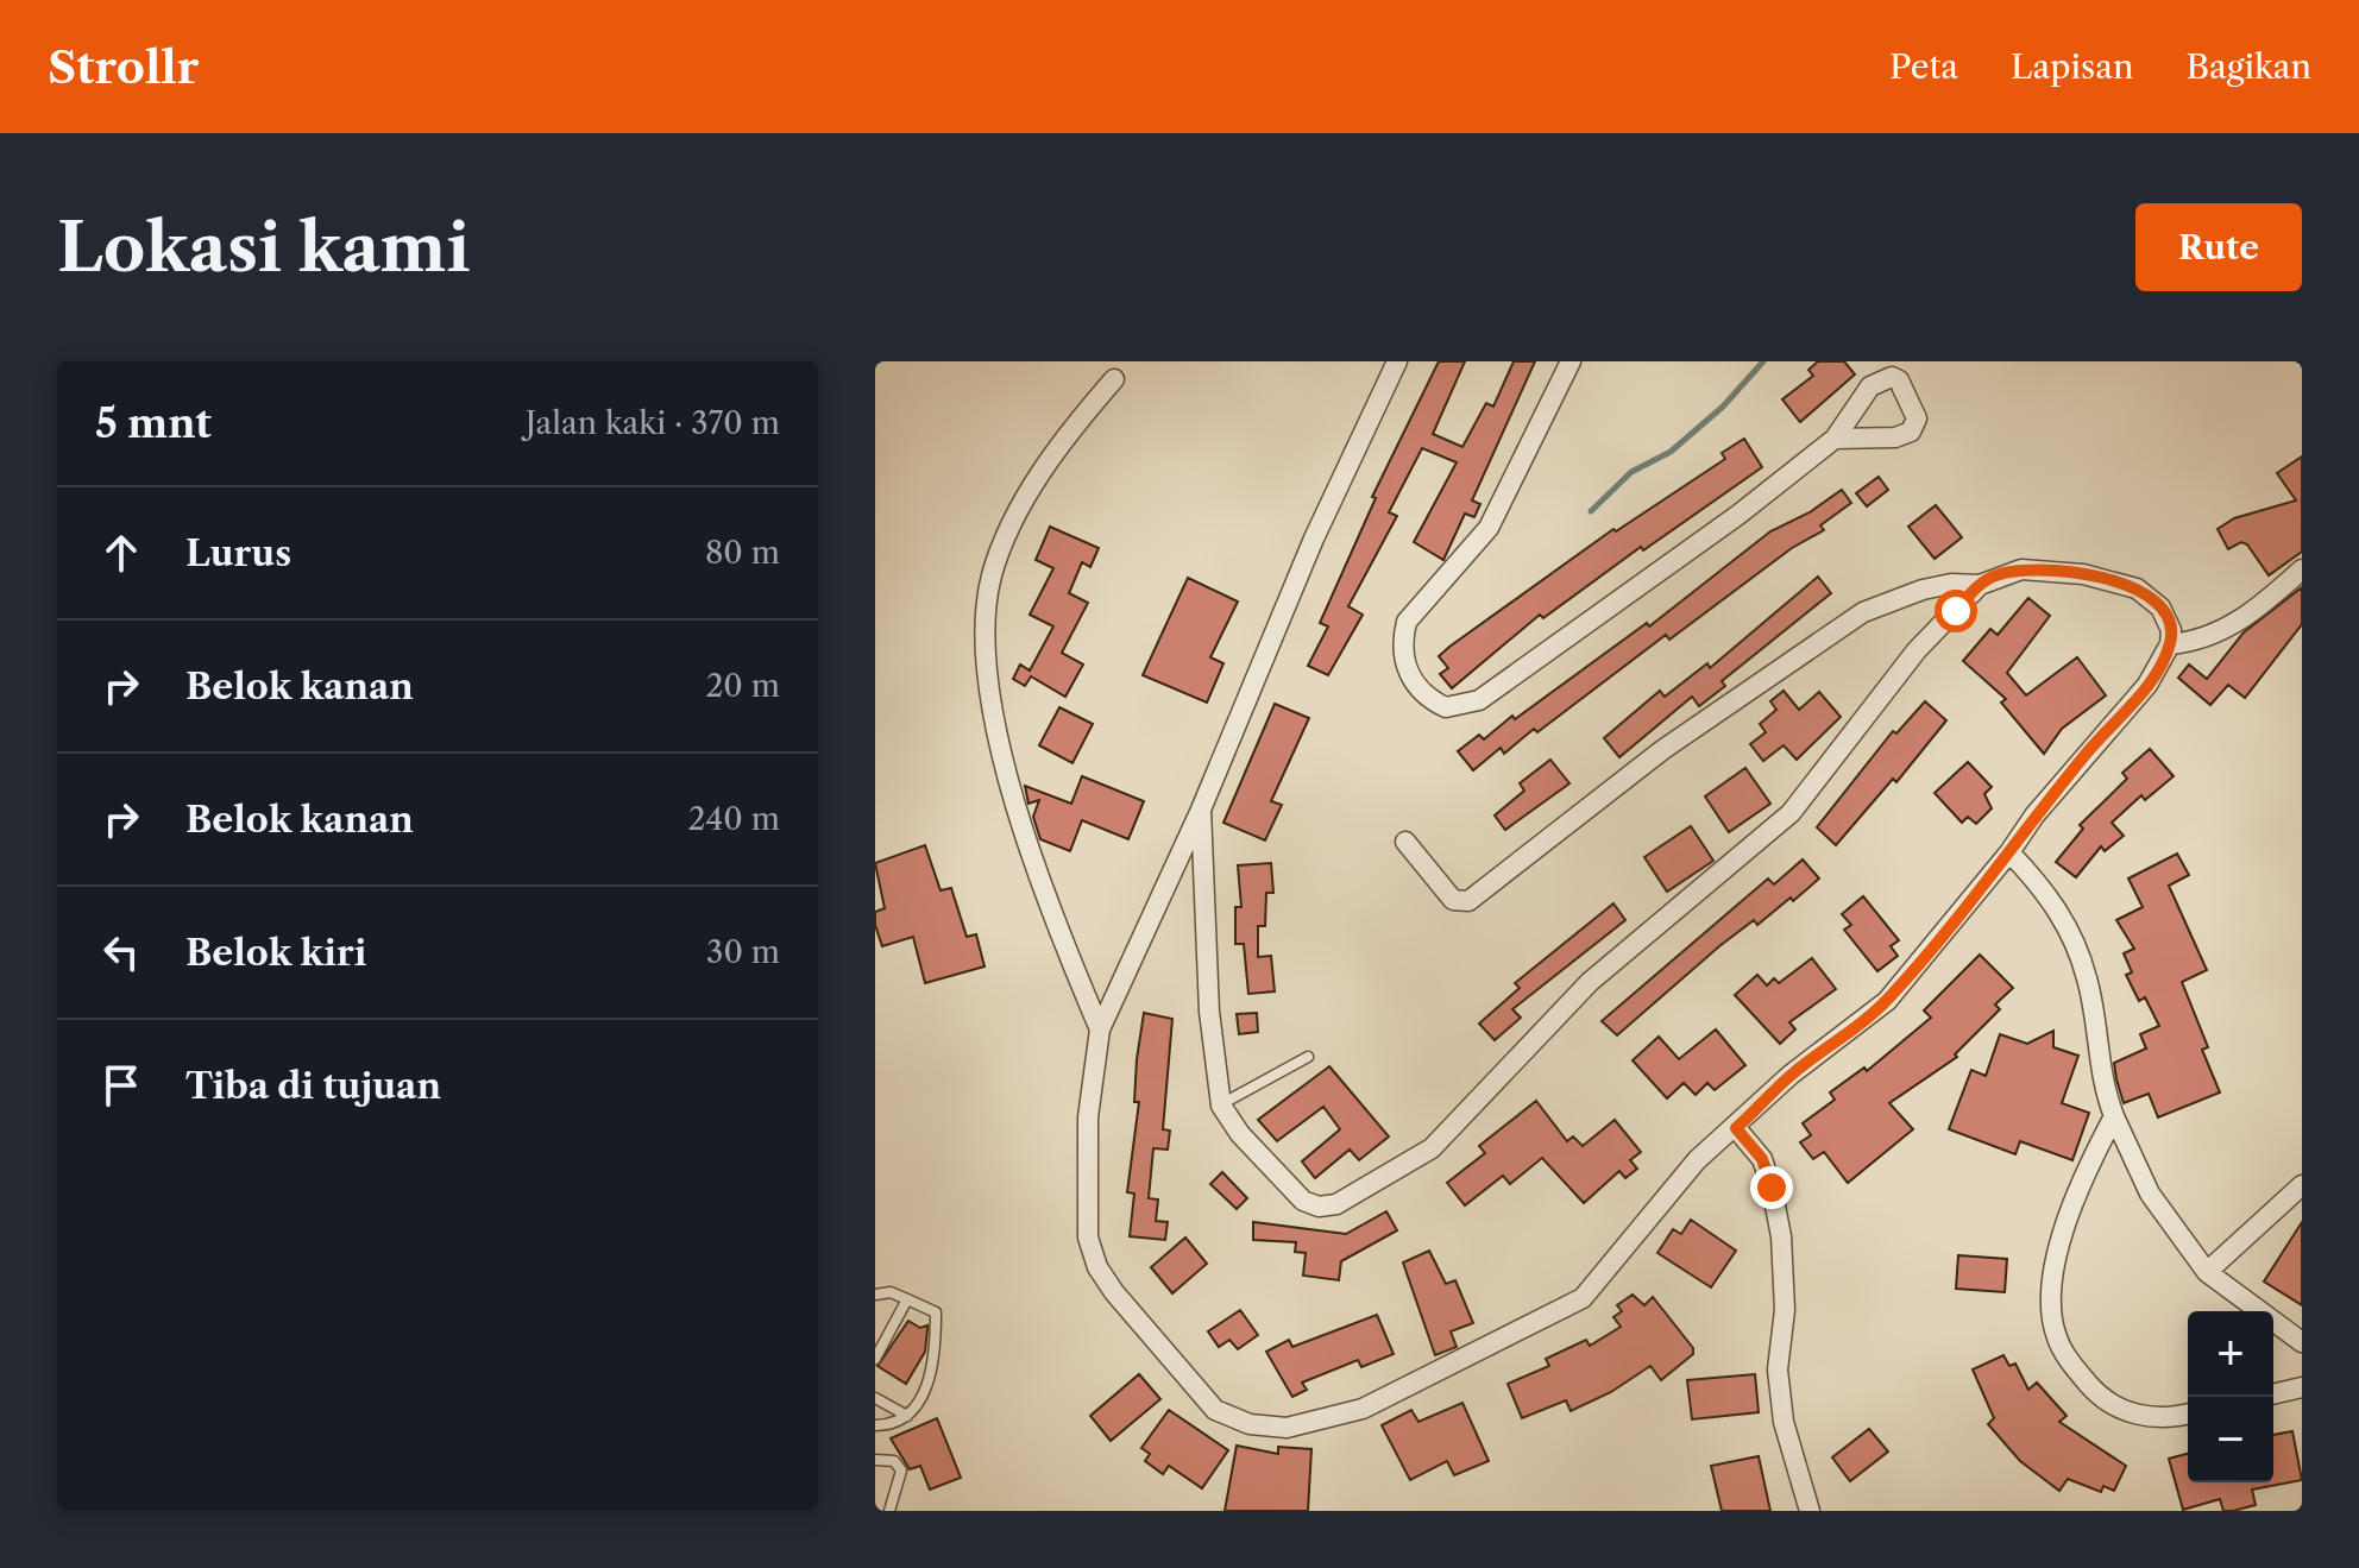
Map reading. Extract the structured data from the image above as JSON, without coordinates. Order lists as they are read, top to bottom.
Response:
{
  "page": {
    "header": "Strollr",
    "nav": ["Peta", "Lapisan", "Bagikan"],
    "buttons": "Rute",
    "title": "Lokasi kami",
    "heading": ["5 mnt", "Jalan kaki · 370 m"],
    "list": [
      ["Lurus", "80 m"],
      ["Belok kanan", "20 m"],
      ["Belok kanan", "240 m"],
      ["Belok kiri", "30 m"],
      "Tiba di tujuan"
    ],
    "map_buttons": ["+", "−"]
  }
}
